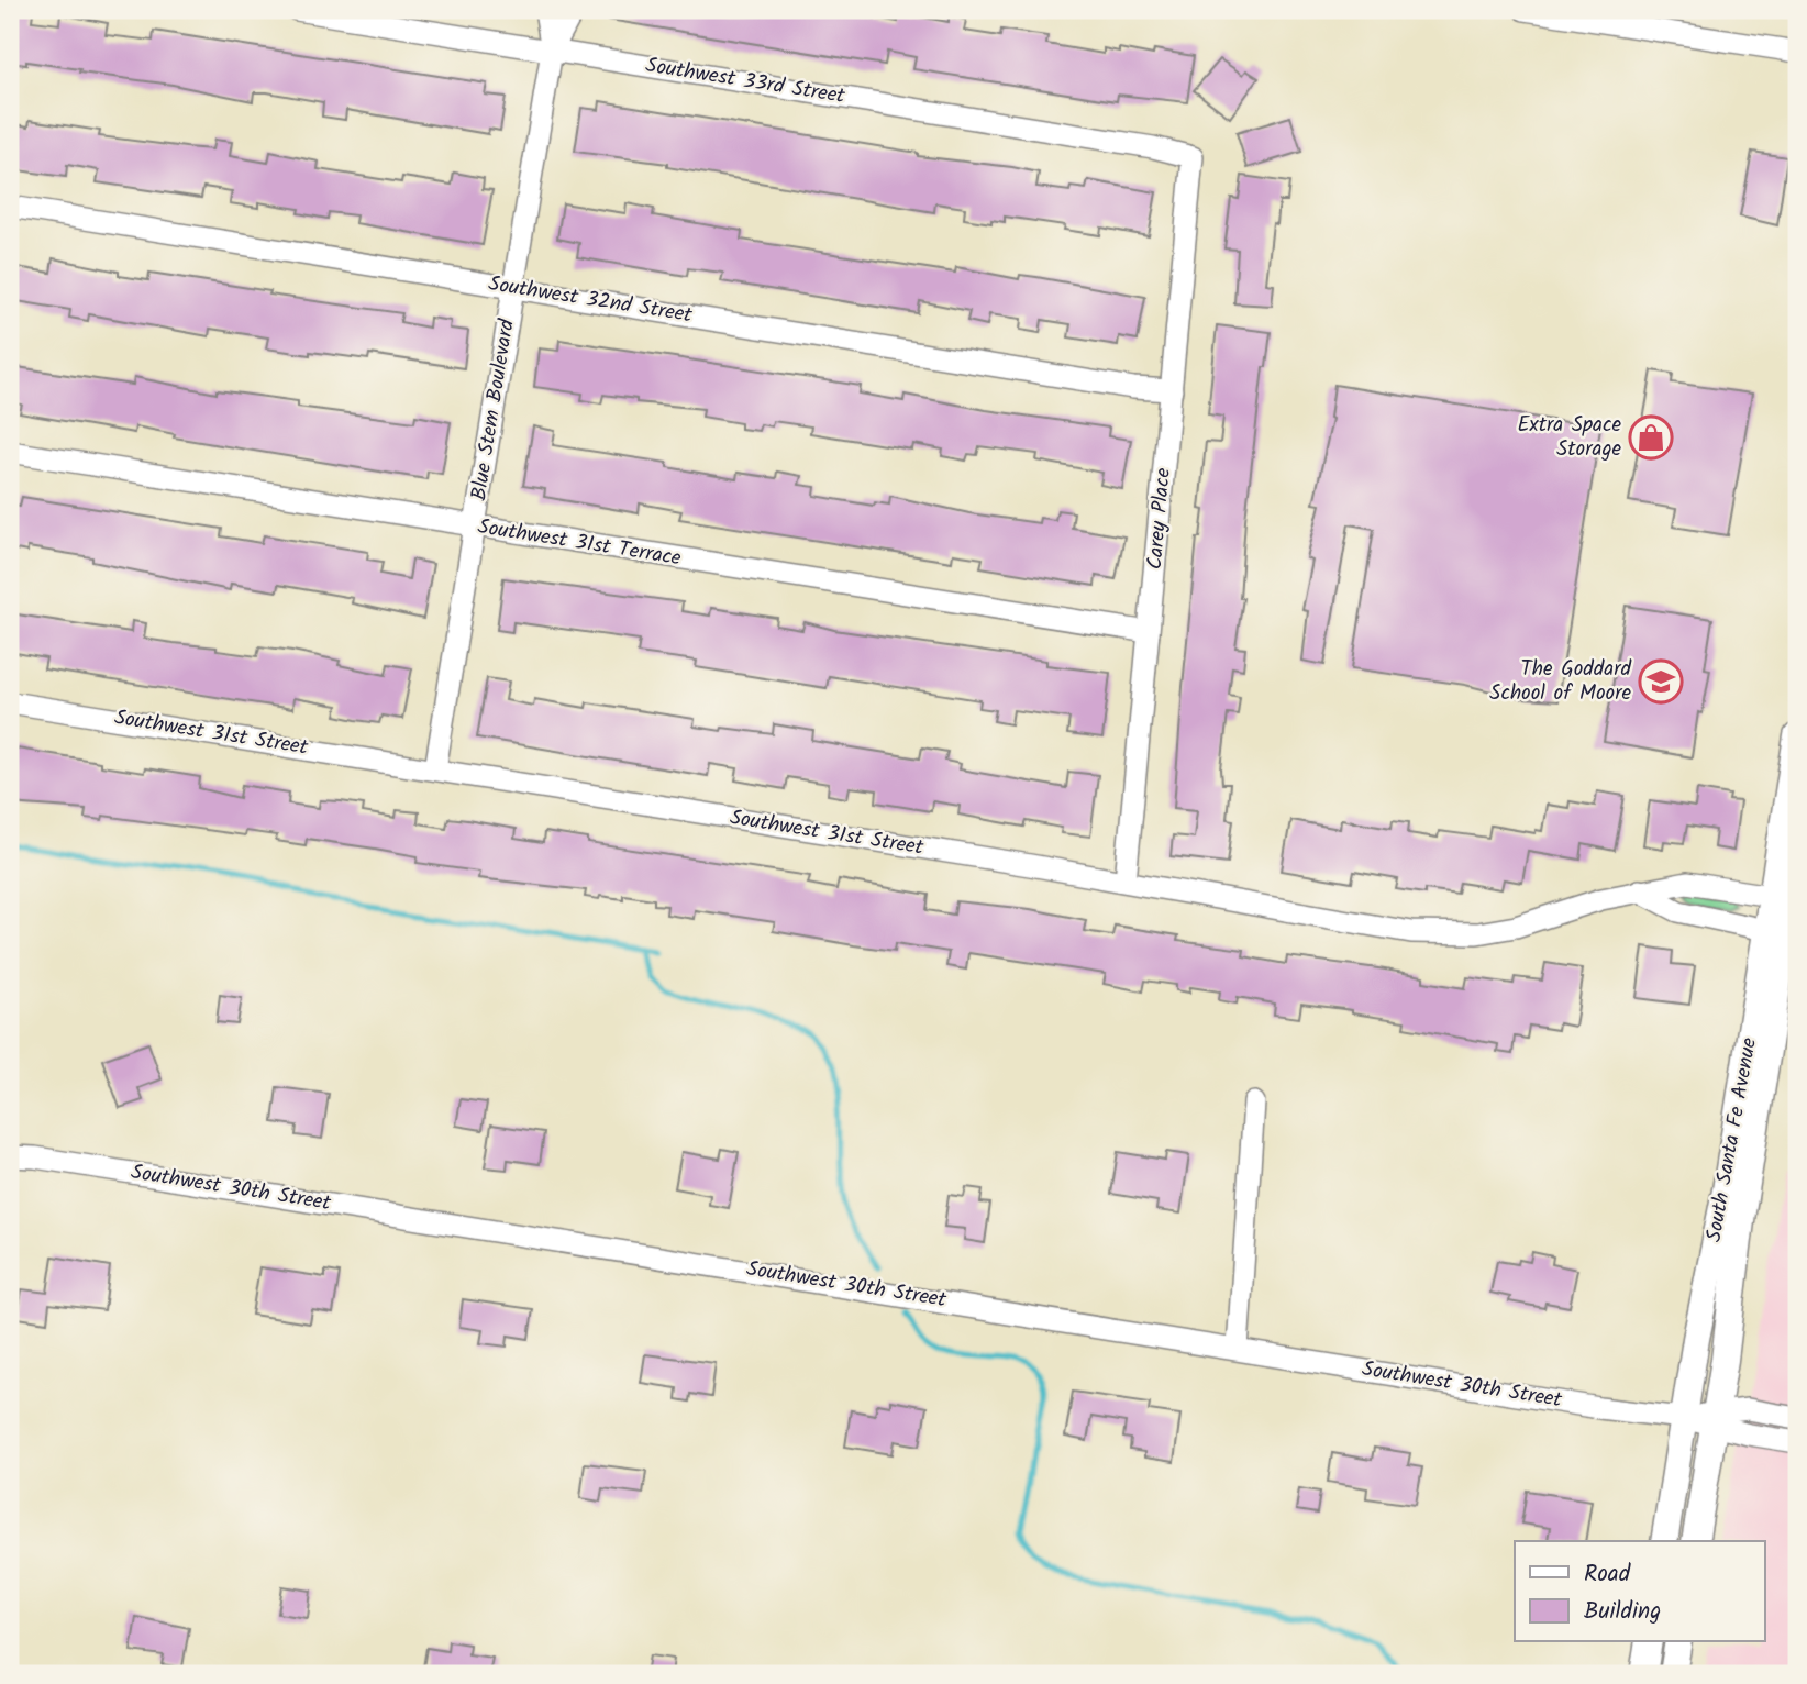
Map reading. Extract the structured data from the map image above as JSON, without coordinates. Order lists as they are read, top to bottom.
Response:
{
  "streets": {
    "main road": ["South Santa Fe Avenue"],
    "street": [
      "Southwest 33rd Street",
      "Southwest 32nd Street",
      "Blue Stem Boulevard",
      "Carey Place",
      "Southwest 31st Terrace",
      "Southwest 31st Street",
      "Southwest 30th Street"
    ]
  },
  "crossings": [
    ["Southwest 33rd Street", "Blue Stem Boulevard"],
    ["Southwest 33rd Street", "Carey Place"],
    ["Southwest 32nd Street", "Blue Stem Boulevard"],
    ["Southwest 32nd Street", "Carey Place"],
    ["Blue Stem Boulevard", "Southwest 31st Terrace"],
    ["Blue Stem Boulevard", "Southwest 31st Street"],
    ["Carey Place", "Southwest 31st Terrace"],
    ["Carey Place", "Southwest 31st Street"],
    ["Southwest 31st Street", "South Santa Fe Avenue"],
    ["South Santa Fe Avenue", "Southwest 30th Street"]
  ],
  "places": {
    "shop": ["Extra Space Storage"],
    "school or university": ["The Goddard School of Moore"]
  },
  "legend": ["Road", "Building"]
}
